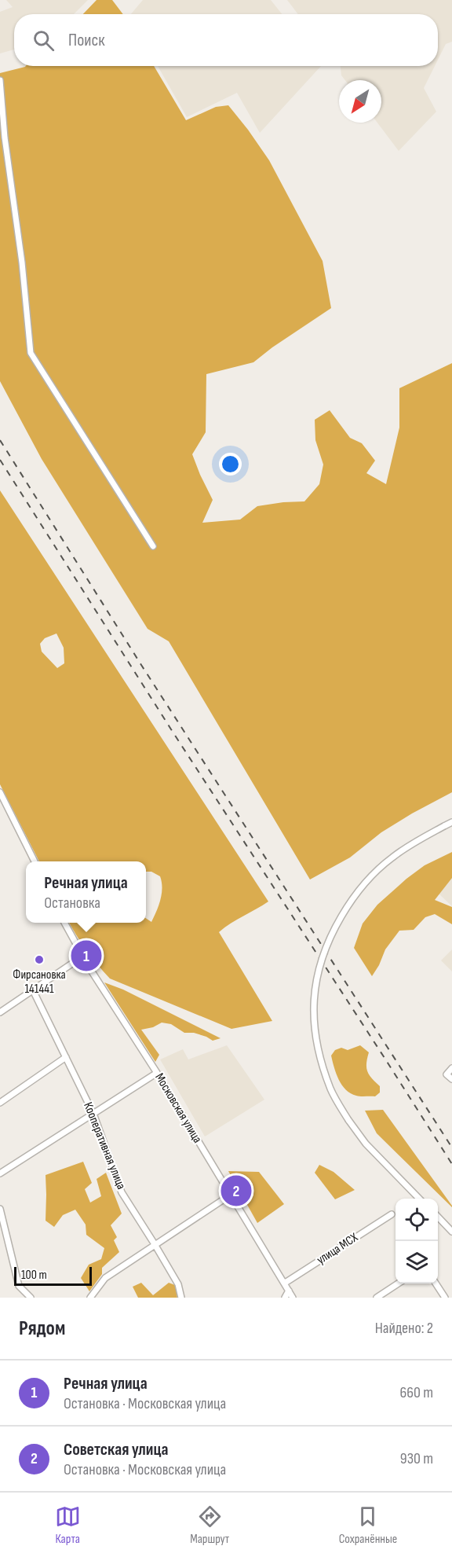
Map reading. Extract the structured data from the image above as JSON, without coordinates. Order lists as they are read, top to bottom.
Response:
{
  "streets": {
    "street": ["Московская улица", "Кооперативная улица", "улица МСХ"]
  },
  "crossings": [
    ["Московская улица", "улица МСХ"]
  ],
  "places": ["Фирсановка 141441"],
  "scale_bar": "100 m",
  "north": "bottom left",
  "page": {
    "search": "Поиск",
    "popup": ["Речная улица", "Остановка"],
    "pins": ["1", "2"],
    "scale": "100 m",
    "heading": ["Рядом", "Найдено: 2"],
    "list": [
      {
        "mark": "1",
        "name": "Речная улица",
        "note": "Остановка · Московская улица",
        "value": "660 m"
      },
      {
        "mark": "2",
        "name": "Советская улица",
        "note": "Остановка · Московская улица",
        "value": "930 m"
      }
    ],
    "nav": ["Карта", "Маршрут", "Сохранённые"]
  }
}
